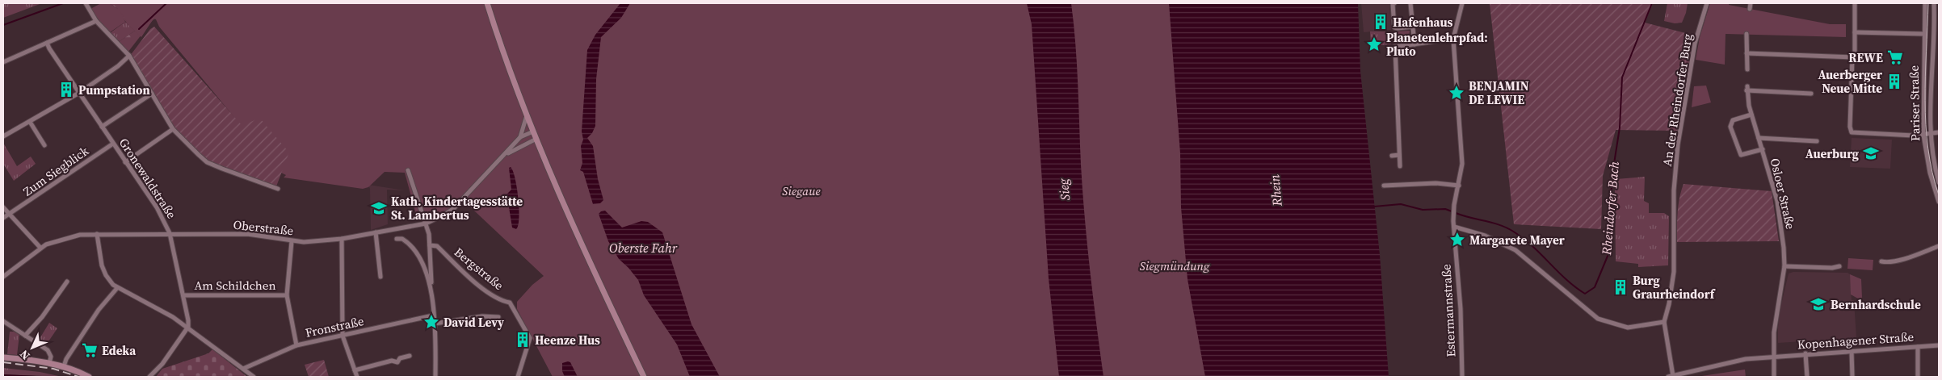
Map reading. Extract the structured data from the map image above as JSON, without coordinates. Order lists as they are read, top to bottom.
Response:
{
  "streets": {
    "street": [
      "An der Rheindorfer Burg",
      "Pariser Straße",
      "Zum Siegblick",
      "Gronewaldstraße",
      "Osloer Straße",
      "Oberstraße",
      "Bergstraße",
      "Am Schildchen",
      "Estermannstraße",
      "Fronstraße",
      "Kopenhagener Straße"
    ]
  },
  "crossings": [
    ["An der Rheindorfer Burg", "Kopenhagener Straße"],
    ["Zum Siegblick", "Gronewaldstraße"],
    ["Gronewaldstraße", "Oberstraße"],
    ["Gronewaldstraße", "Am Schildchen"],
    ["Osloer Straße", "Kopenhagener Straße"]
  ],
  "water": [
    "Sieg",
    "Rhein",
    "Rheindorfer Bach",
    "Oberste Fahr"
  ],
  "parks": ["Siegaue", "Siegmündung"],
  "places": {
    "building": [
      "Hafenhaus",
      "Auerberger Neue Mitte",
      "Pumpstation",
      "Burg Graurheindorf",
      "Heenze Hus"
    ],
    "place": [
      "Planetenlehrpfad: Pluto",
      "BENJAMIN DE LEWIE",
      "Margarete Mayer",
      "David Levy"
    ],
    "supermarket": ["REWE", "Edeka"],
    "school or university": ["Auerburg", "Kath. Kindertagesstätte St. Lambertus", "Bernhardschule"]
  },
  "north": "bottom left"
}
